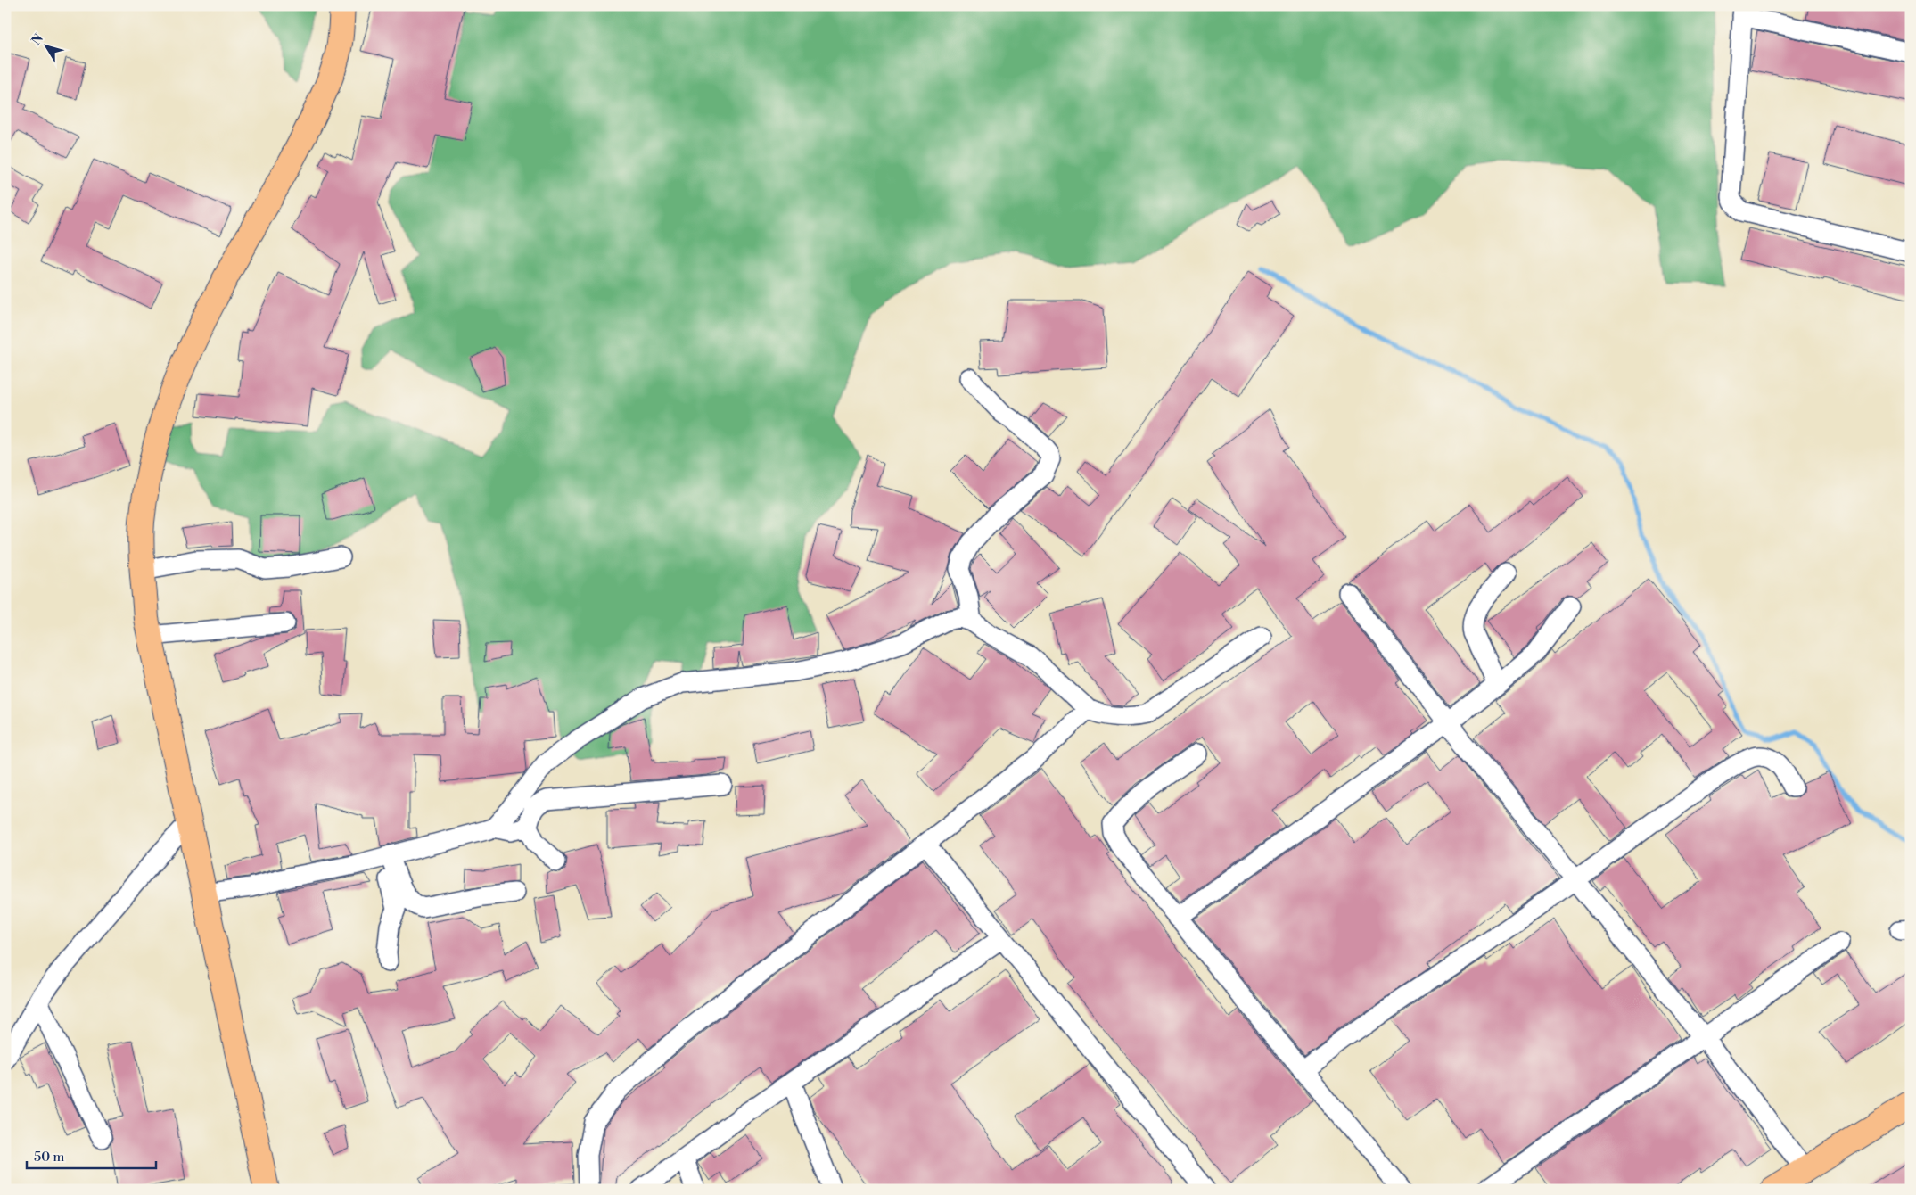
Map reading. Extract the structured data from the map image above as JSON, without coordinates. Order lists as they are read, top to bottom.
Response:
{
  "scale_bar": "50 m",
  "north": "top left"
}
